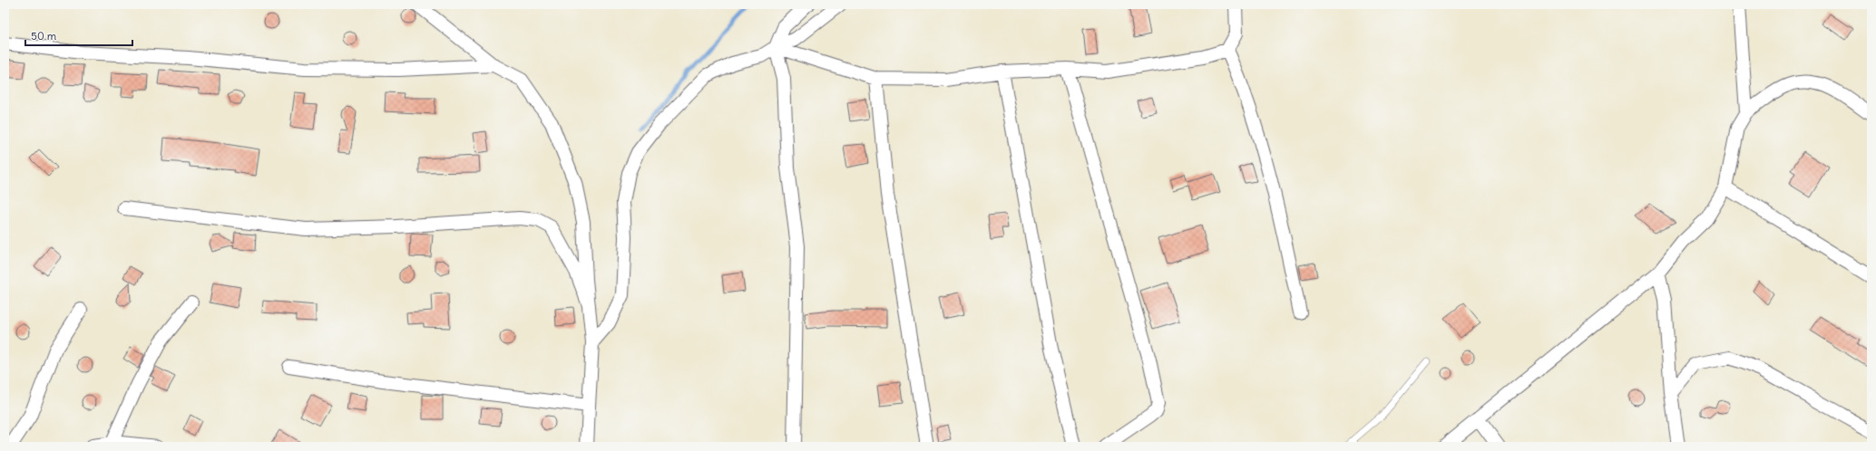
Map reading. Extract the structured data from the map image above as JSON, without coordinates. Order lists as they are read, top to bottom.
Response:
{
  "scale_bar": "50 m"
}
